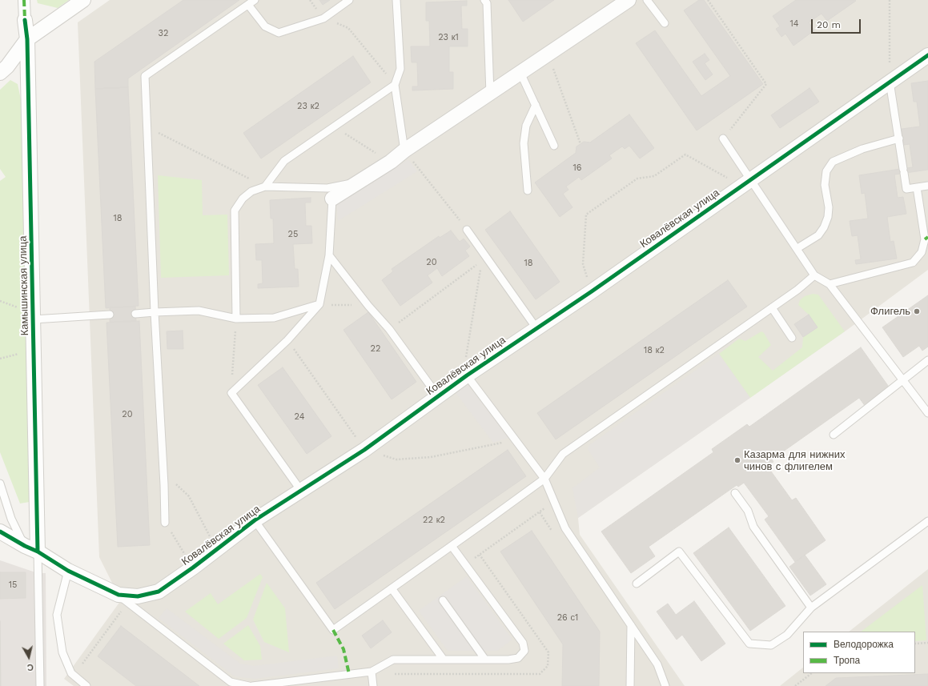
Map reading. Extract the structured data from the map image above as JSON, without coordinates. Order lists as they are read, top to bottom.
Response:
{
  "streets": {
    "street": ["Ковалёвская улица", "Камышинская улица"]
  },
  "crossings": [
    ["Ковалёвская улица", "Камышинская улица"]
  ],
  "places": ["Флигель", "Казарма для нижних чинов с флигелем"],
  "house_numbers": [
    "14",
    "32",
    "23 к1",
    "23 к2",
    "16",
    "18",
    "25",
    "20",
    "18",
    "22",
    "18 к2",
    "20",
    "24",
    "22 к2",
    "15",
    "26 с1"
  ],
  "legend": ["Велодорожка", "Тропа"],
  "scale_bar": "20 m",
  "north": "bottom"
}
